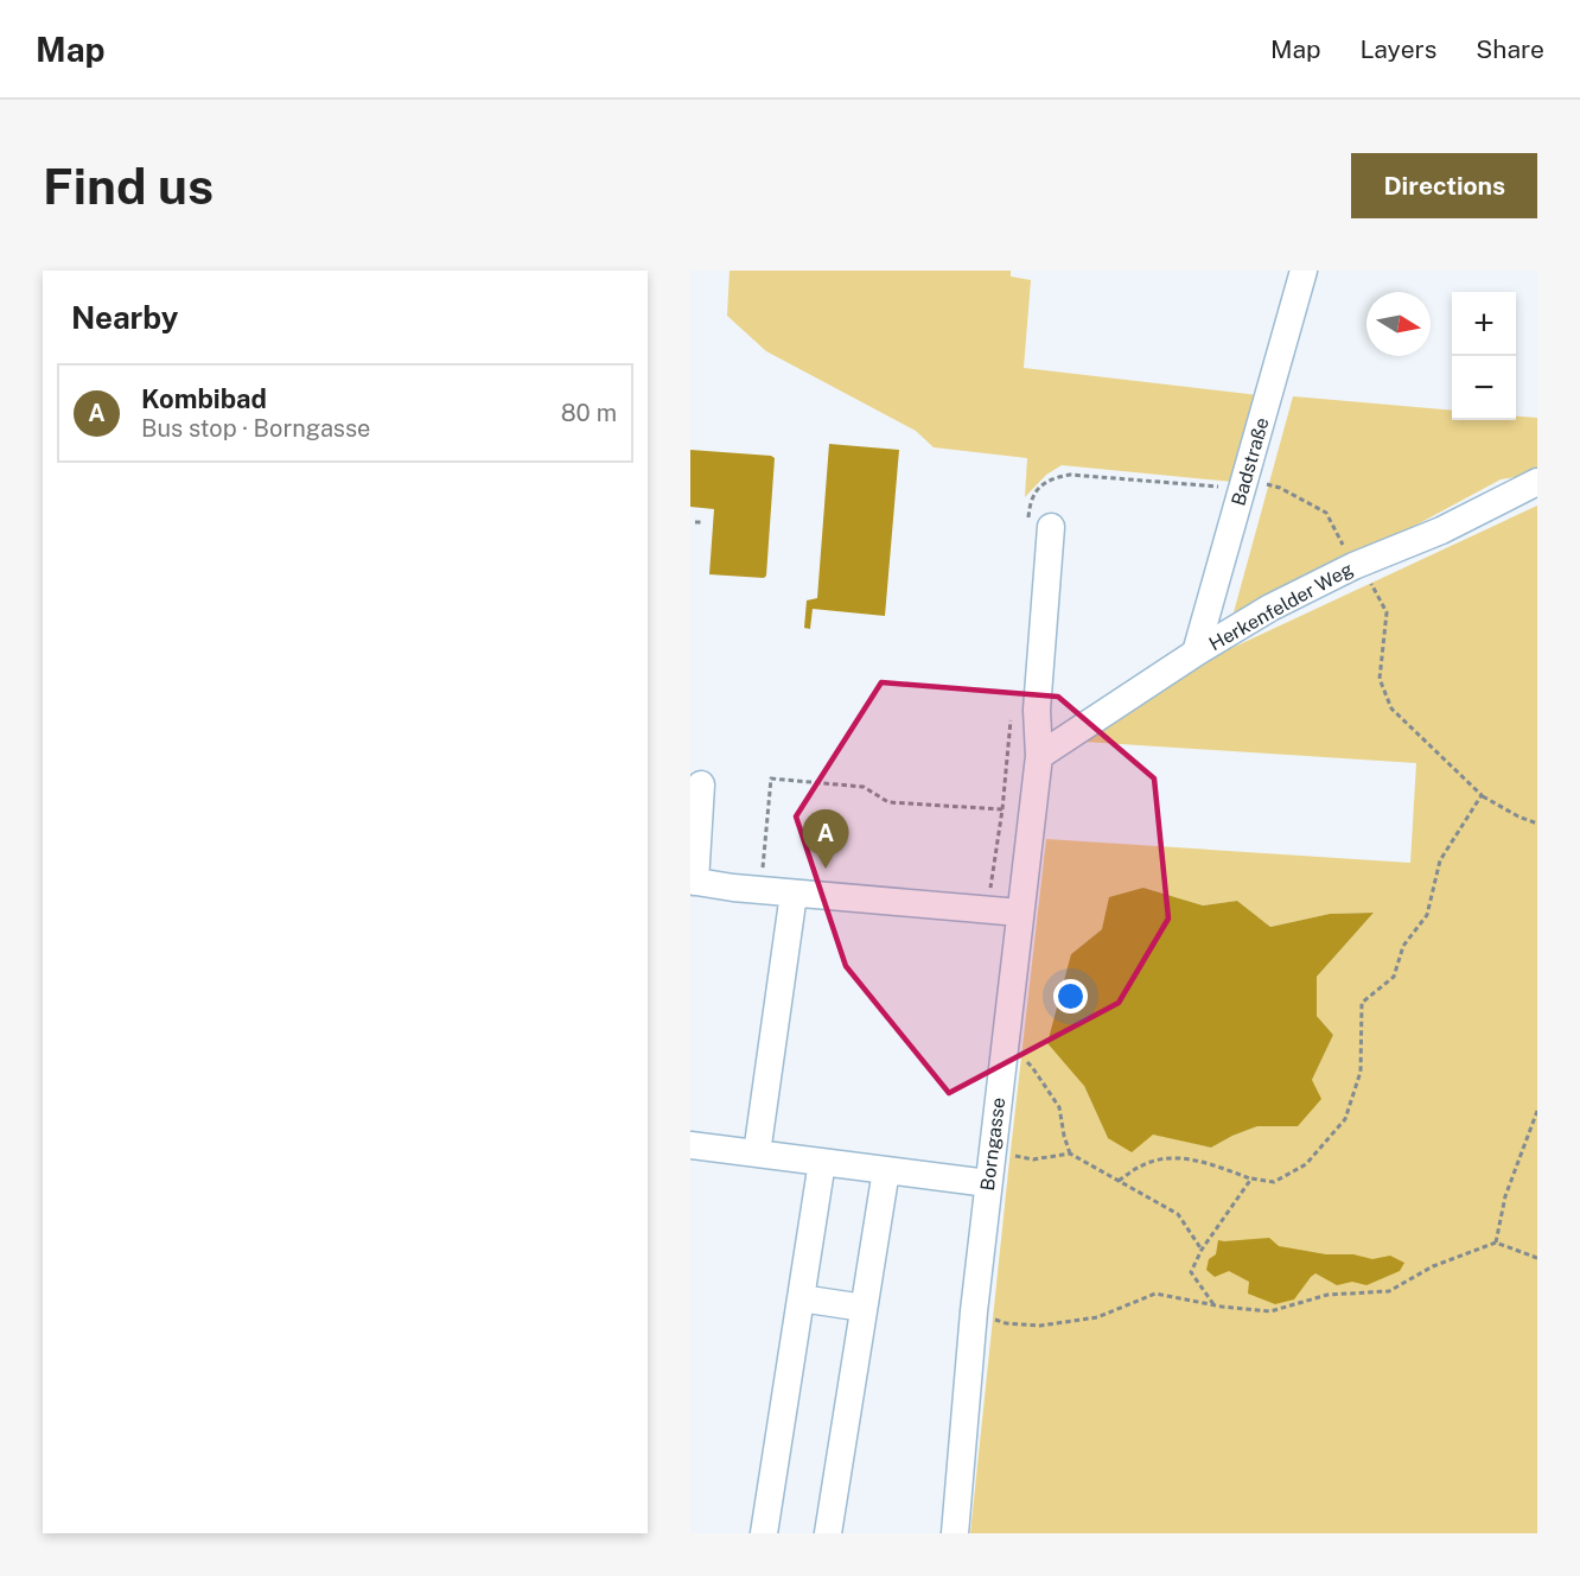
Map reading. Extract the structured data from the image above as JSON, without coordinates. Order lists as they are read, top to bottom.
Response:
{
  "streets": {
    "street": ["Badstraße", "Herkenfelder Weg", "Borngasse"]
  },
  "crossings": [
    ["Badstraße", "Herkenfelder Weg"],
    ["Herkenfelder Weg", "Borngasse"]
  ],
  "north": "right",
  "page": {
    "header": "Map",
    "nav": ["Map", "Layers", "Share"],
    "buttons": "Directions",
    "title": "Find us",
    "heading": "Nearby",
    "map_buttons": ["+", "−"],
    "list": [
      {
        "mark": "A",
        "name": "Kombibad",
        "note": "Bus stop · Borngasse",
        "value": "80 m"
      }
    ],
    "pins": "A"
  }
}
